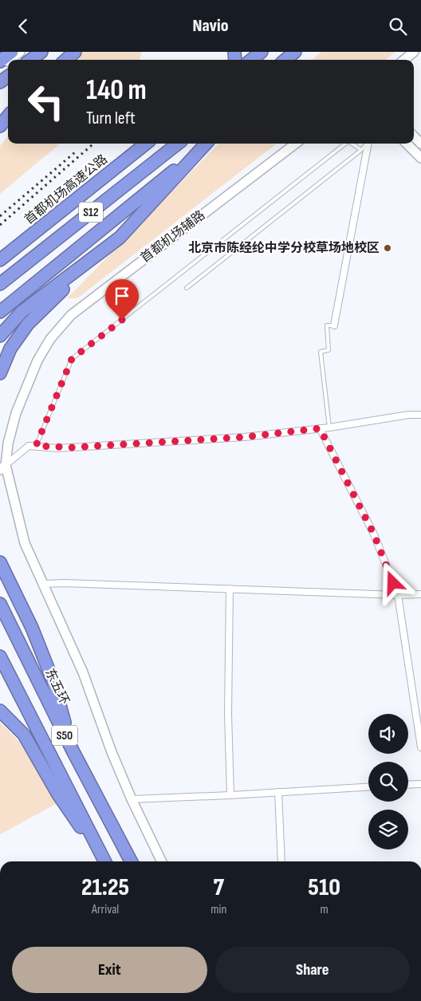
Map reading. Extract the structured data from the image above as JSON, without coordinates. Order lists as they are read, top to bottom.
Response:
{
  "streets": {
    "highway": [
      "首都机场高速公路",
      "S12",
      "东五环",
      "S50"
    ],
    "street": ["首都机场辅路"]
  },
  "places": ["北京市陈经纶中学分校草场地校区"],
  "page": {
    "header": "Navio",
    "turn": ["140 m", "Turn left"],
    "eta": [
      "21:25",
      "Arrival",
      "7",
      "min",
      "510",
      "m"
    ],
    "buttons": ["Exit", "Share"]
  }
}
